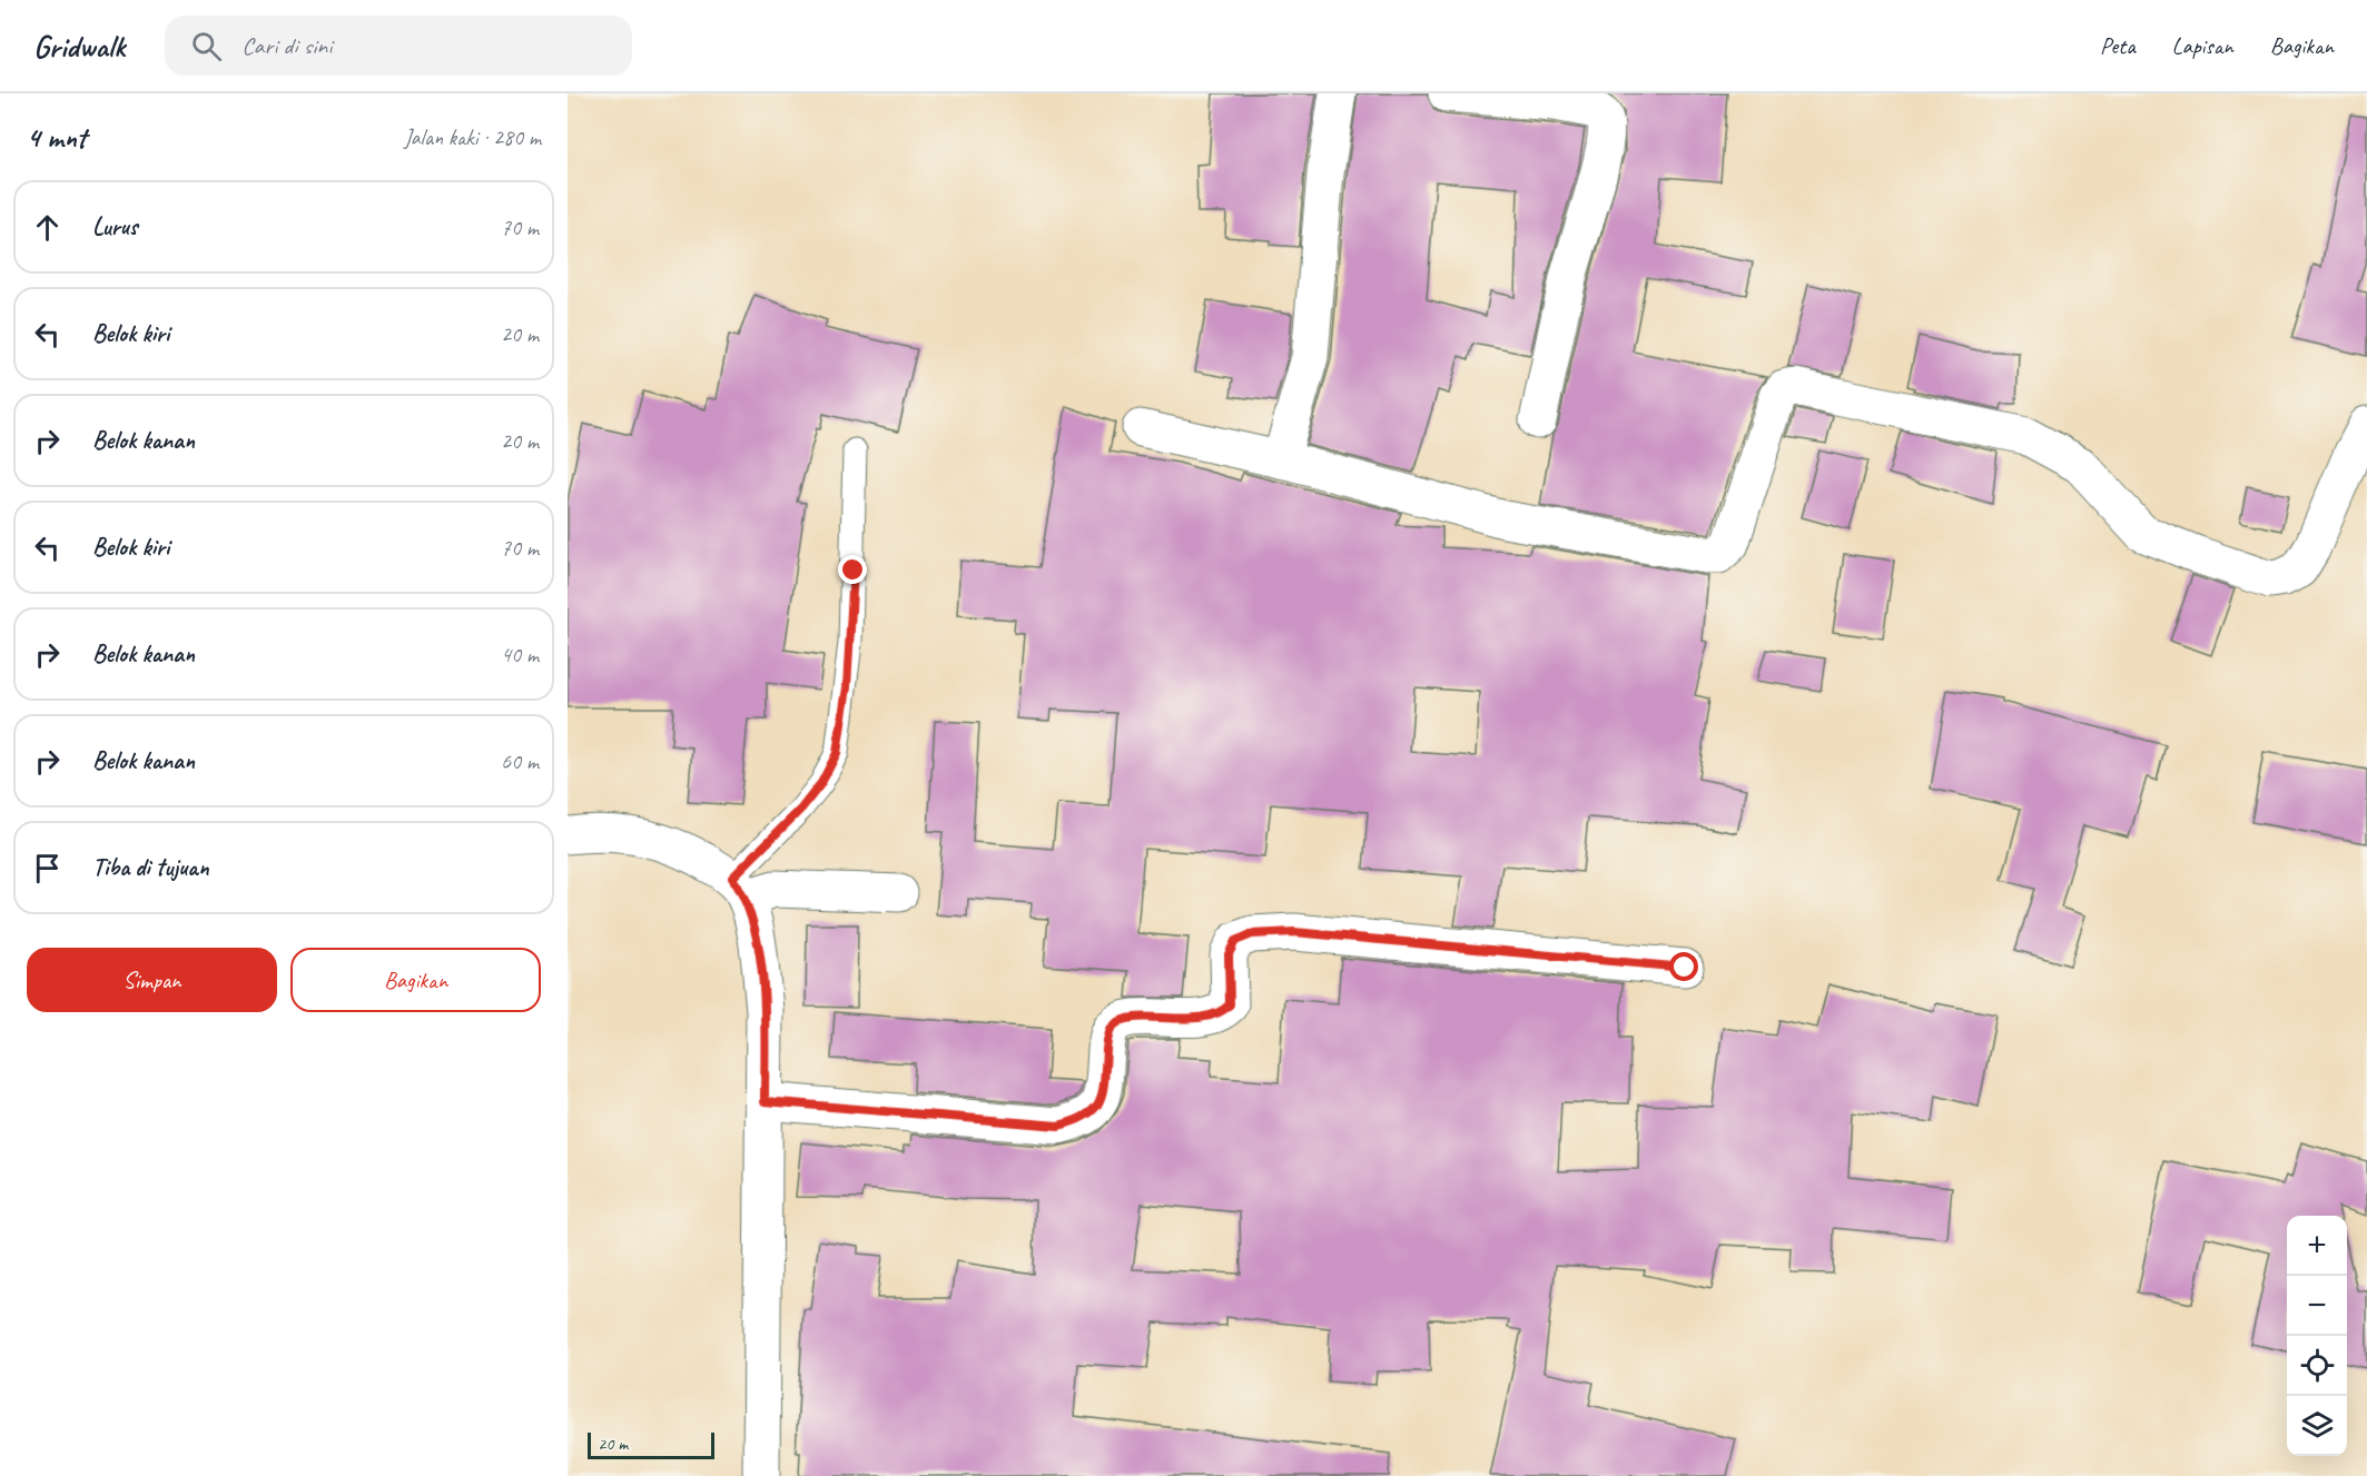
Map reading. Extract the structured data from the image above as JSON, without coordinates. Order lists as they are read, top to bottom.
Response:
{
  "scale_bar": "20 m",
  "page": {
    "header": "Gridwalk",
    "search": "Cari di sini",
    "nav": ["Peta", "Lapisan", "Bagikan"],
    "heading": ["4 mnt", "Jalan kaki · 280 m"],
    "list": [
      ["Lurus", "70 m"],
      ["Belok kiri", "20 m"],
      ["Belok kanan", "20 m"],
      ["Belok kiri", "70 m"],
      ["Belok kanan", "40 m"],
      ["Belok kanan", "60 m"],
      "Tiba di tujuan"
    ],
    "buttons": ["Simpan", "Bagikan"],
    "map_buttons": ["+", "−"],
    "scale": "20 m"
  }
}
